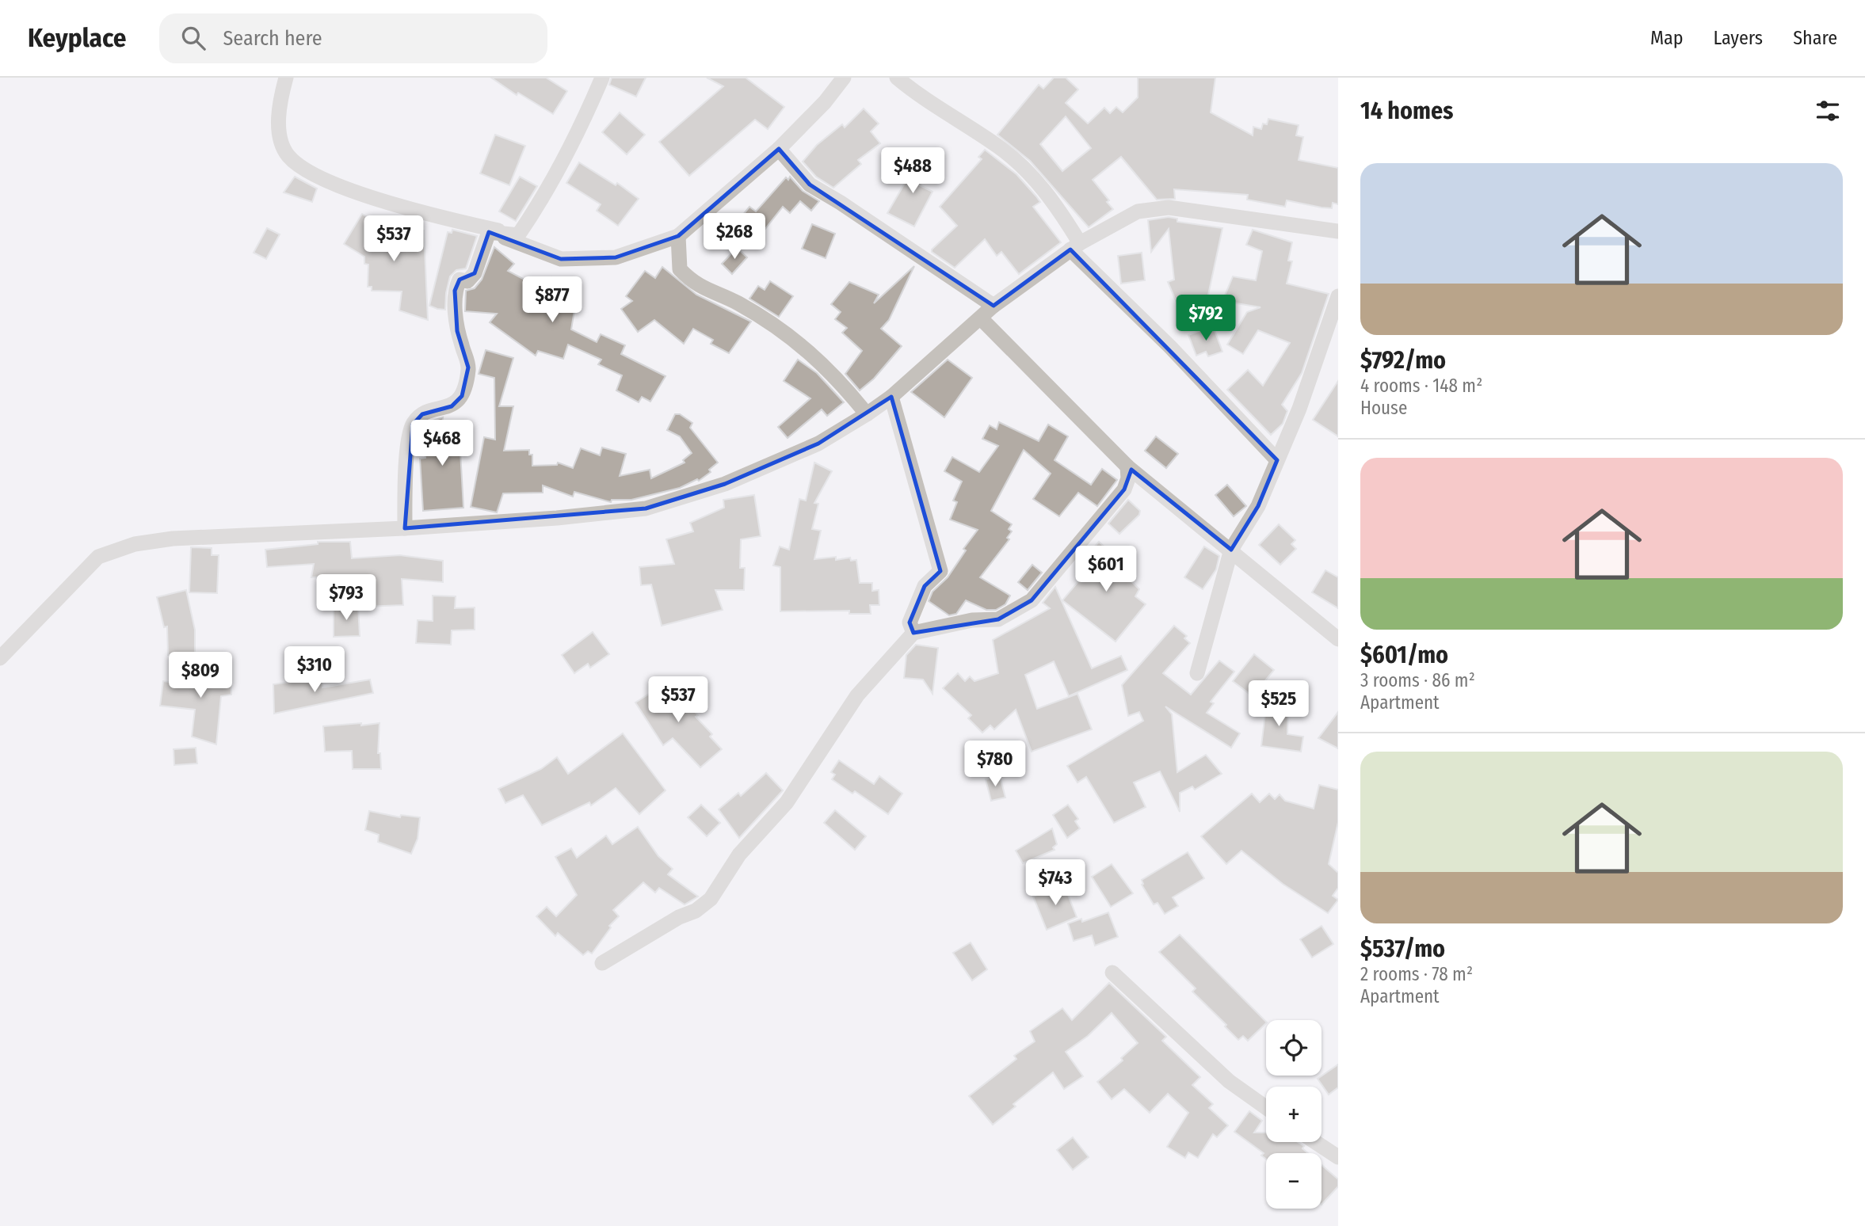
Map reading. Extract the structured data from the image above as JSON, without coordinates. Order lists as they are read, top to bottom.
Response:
{
  "page": {
    "header": "Keyplace",
    "search": "Search here",
    "nav": ["Map", "Layers", "Share"],
    "heading": "14 homes",
    "list": [
      {
        "name": "$792/mo",
        "note": "4 rooms · 148 m² · House"
      },
      {
        "name": "$601/mo",
        "note": "3 rooms · 86 m² · Apartment"
      },
      {
        "name": "$537/mo",
        "note": "2 rooms · 78 m² · Apartment"
      }
    ],
    "price": [
      "$488",
      "$268",
      "$537",
      "$877",
      "$792",
      "$468",
      "$601",
      "$793",
      "$310",
      "$809",
      "$537",
      "$525",
      "$780",
      "$743"
    ],
    "map_buttons": ["+", "−"]
  }
}
